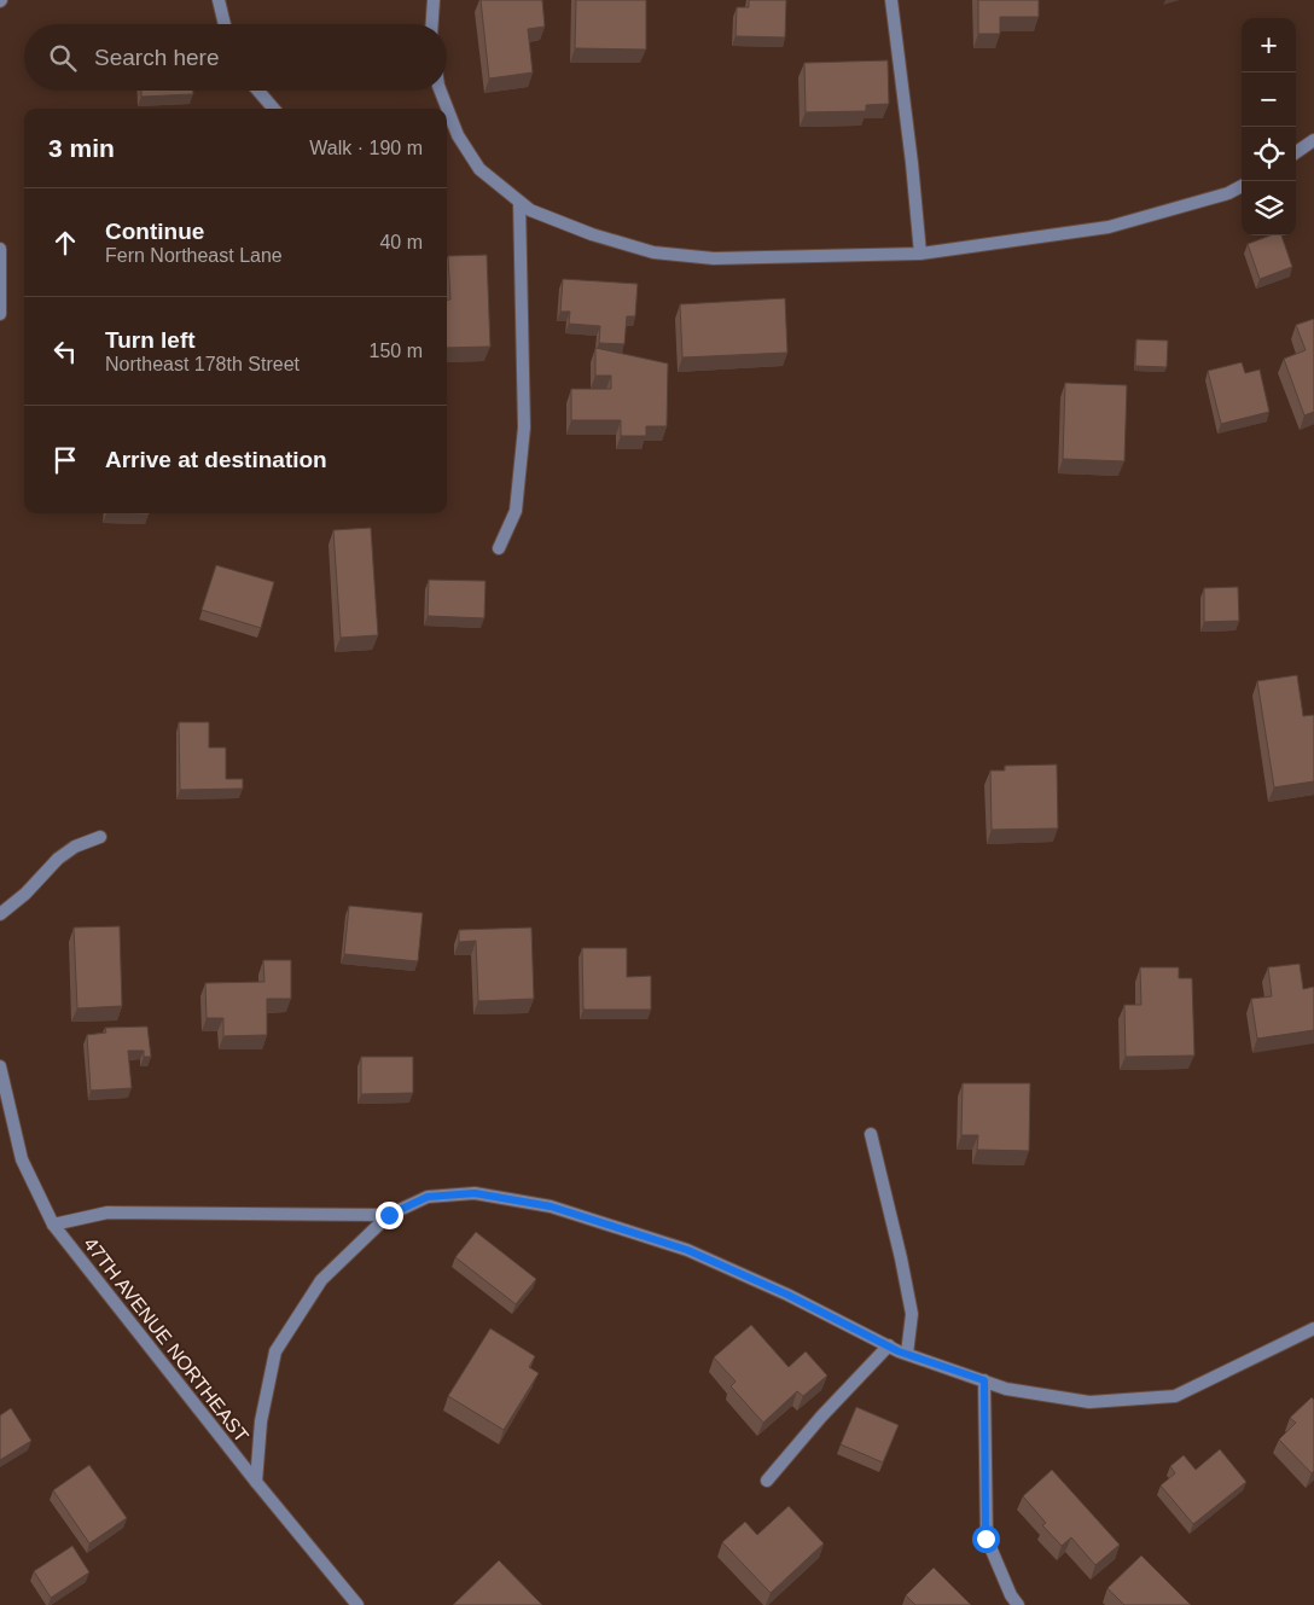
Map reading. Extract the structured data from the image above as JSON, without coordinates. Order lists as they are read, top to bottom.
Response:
{
  "streets": {
    "street": ["47TH AVENUE NORTHEAST"]
  },
  "page": {
    "map_buttons": ["+", "−"],
    "search": "Search here",
    "heading": ["3 min", "Walk · 190 m"],
    "list": [
      ["Continue", "Fern Northeast Lane", "40 m"],
      ["Turn left", "Northeast 178th Street", "150 m"],
      "Arrive at destination"
    ]
  }
}
